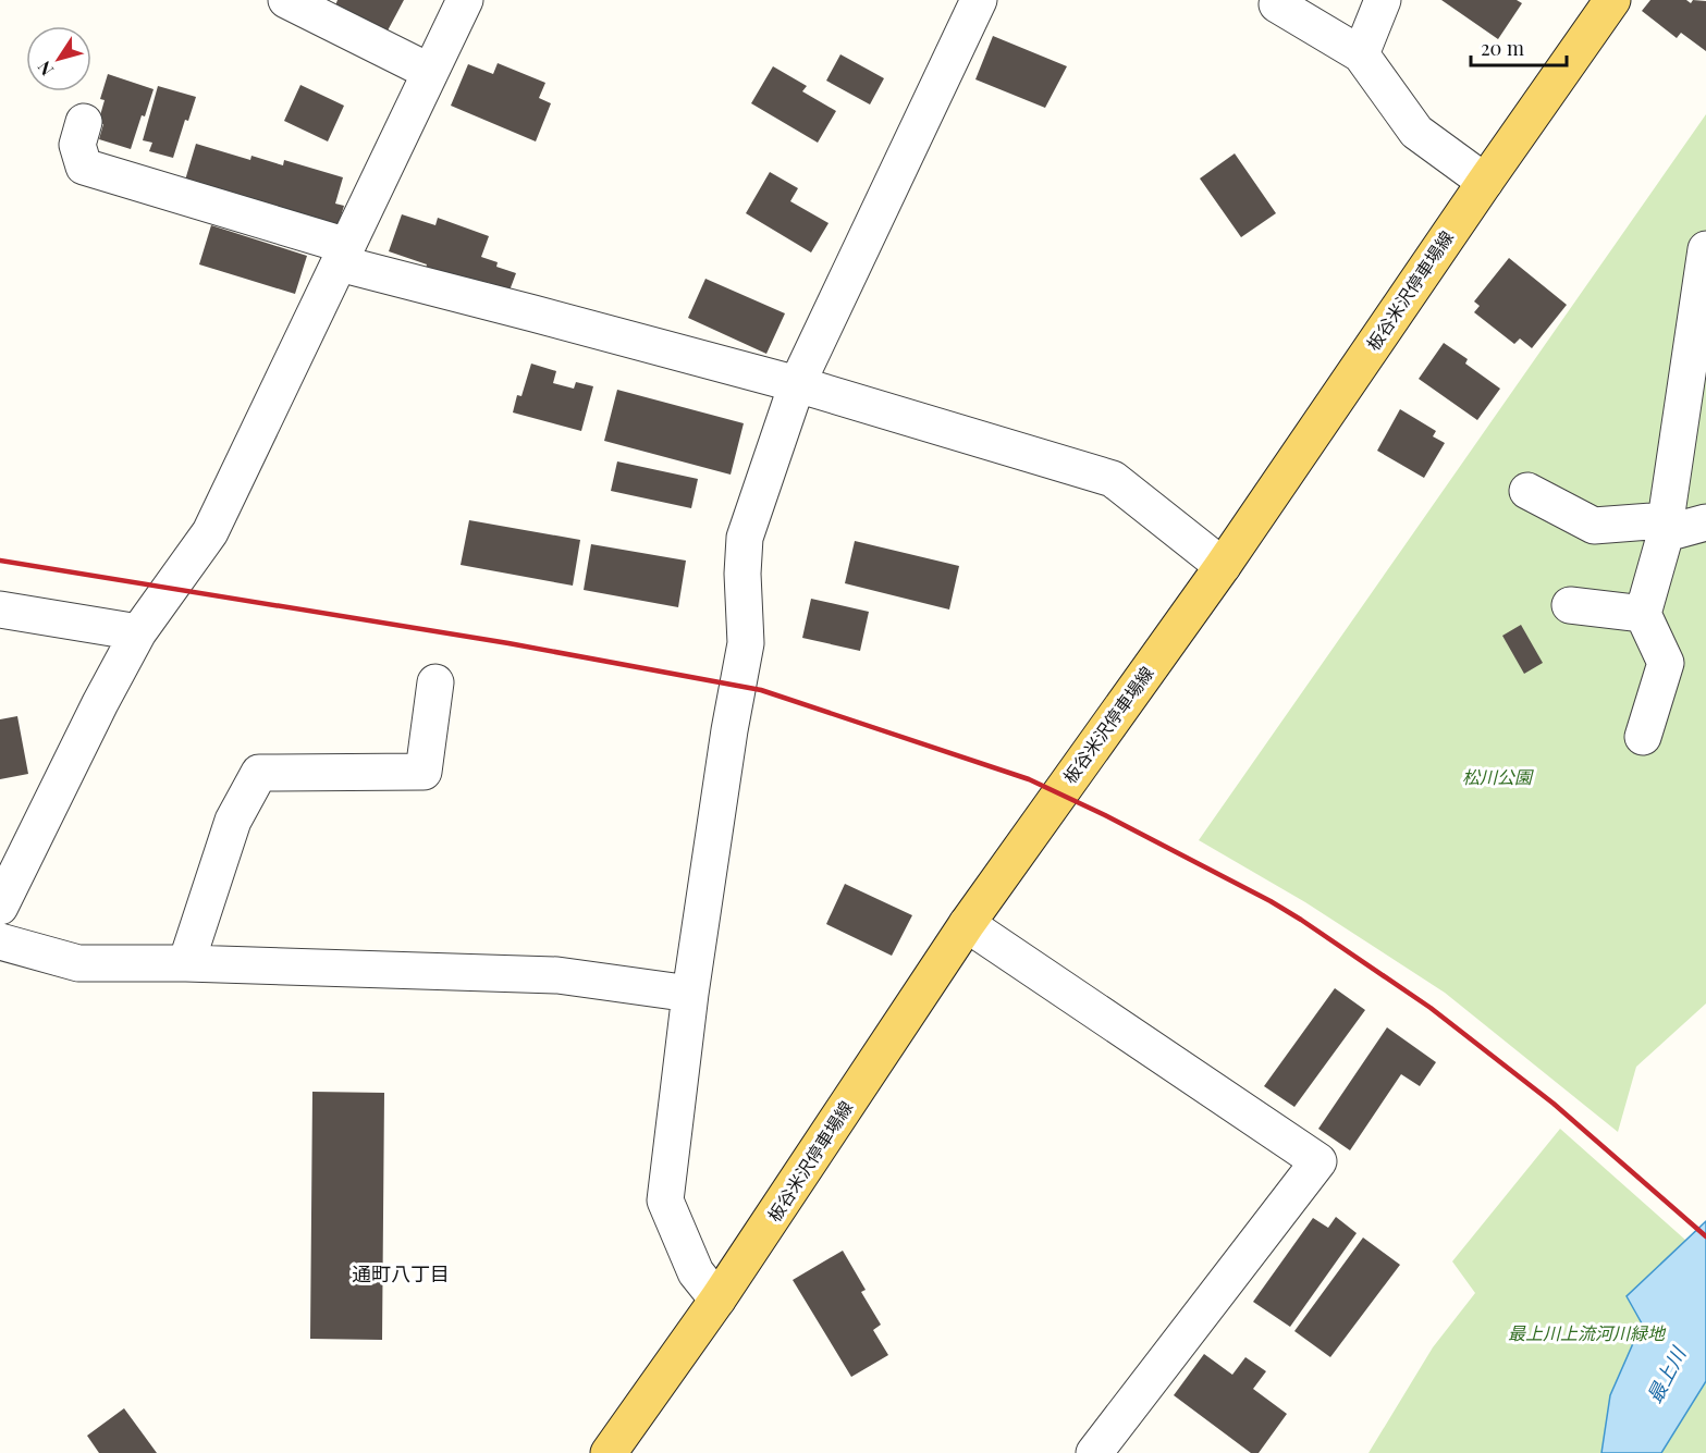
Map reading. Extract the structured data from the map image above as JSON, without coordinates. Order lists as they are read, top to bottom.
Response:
{
  "streets": {
    "main road": ["板谷米沢停車場線"]
  },
  "districts": ["通町八丁目"],
  "water": ["最上川"],
  "parks": ["松川公園", "最上川上流河川緑地"],
  "scale_bar": "20 m",
  "north": "bottom left"
}
